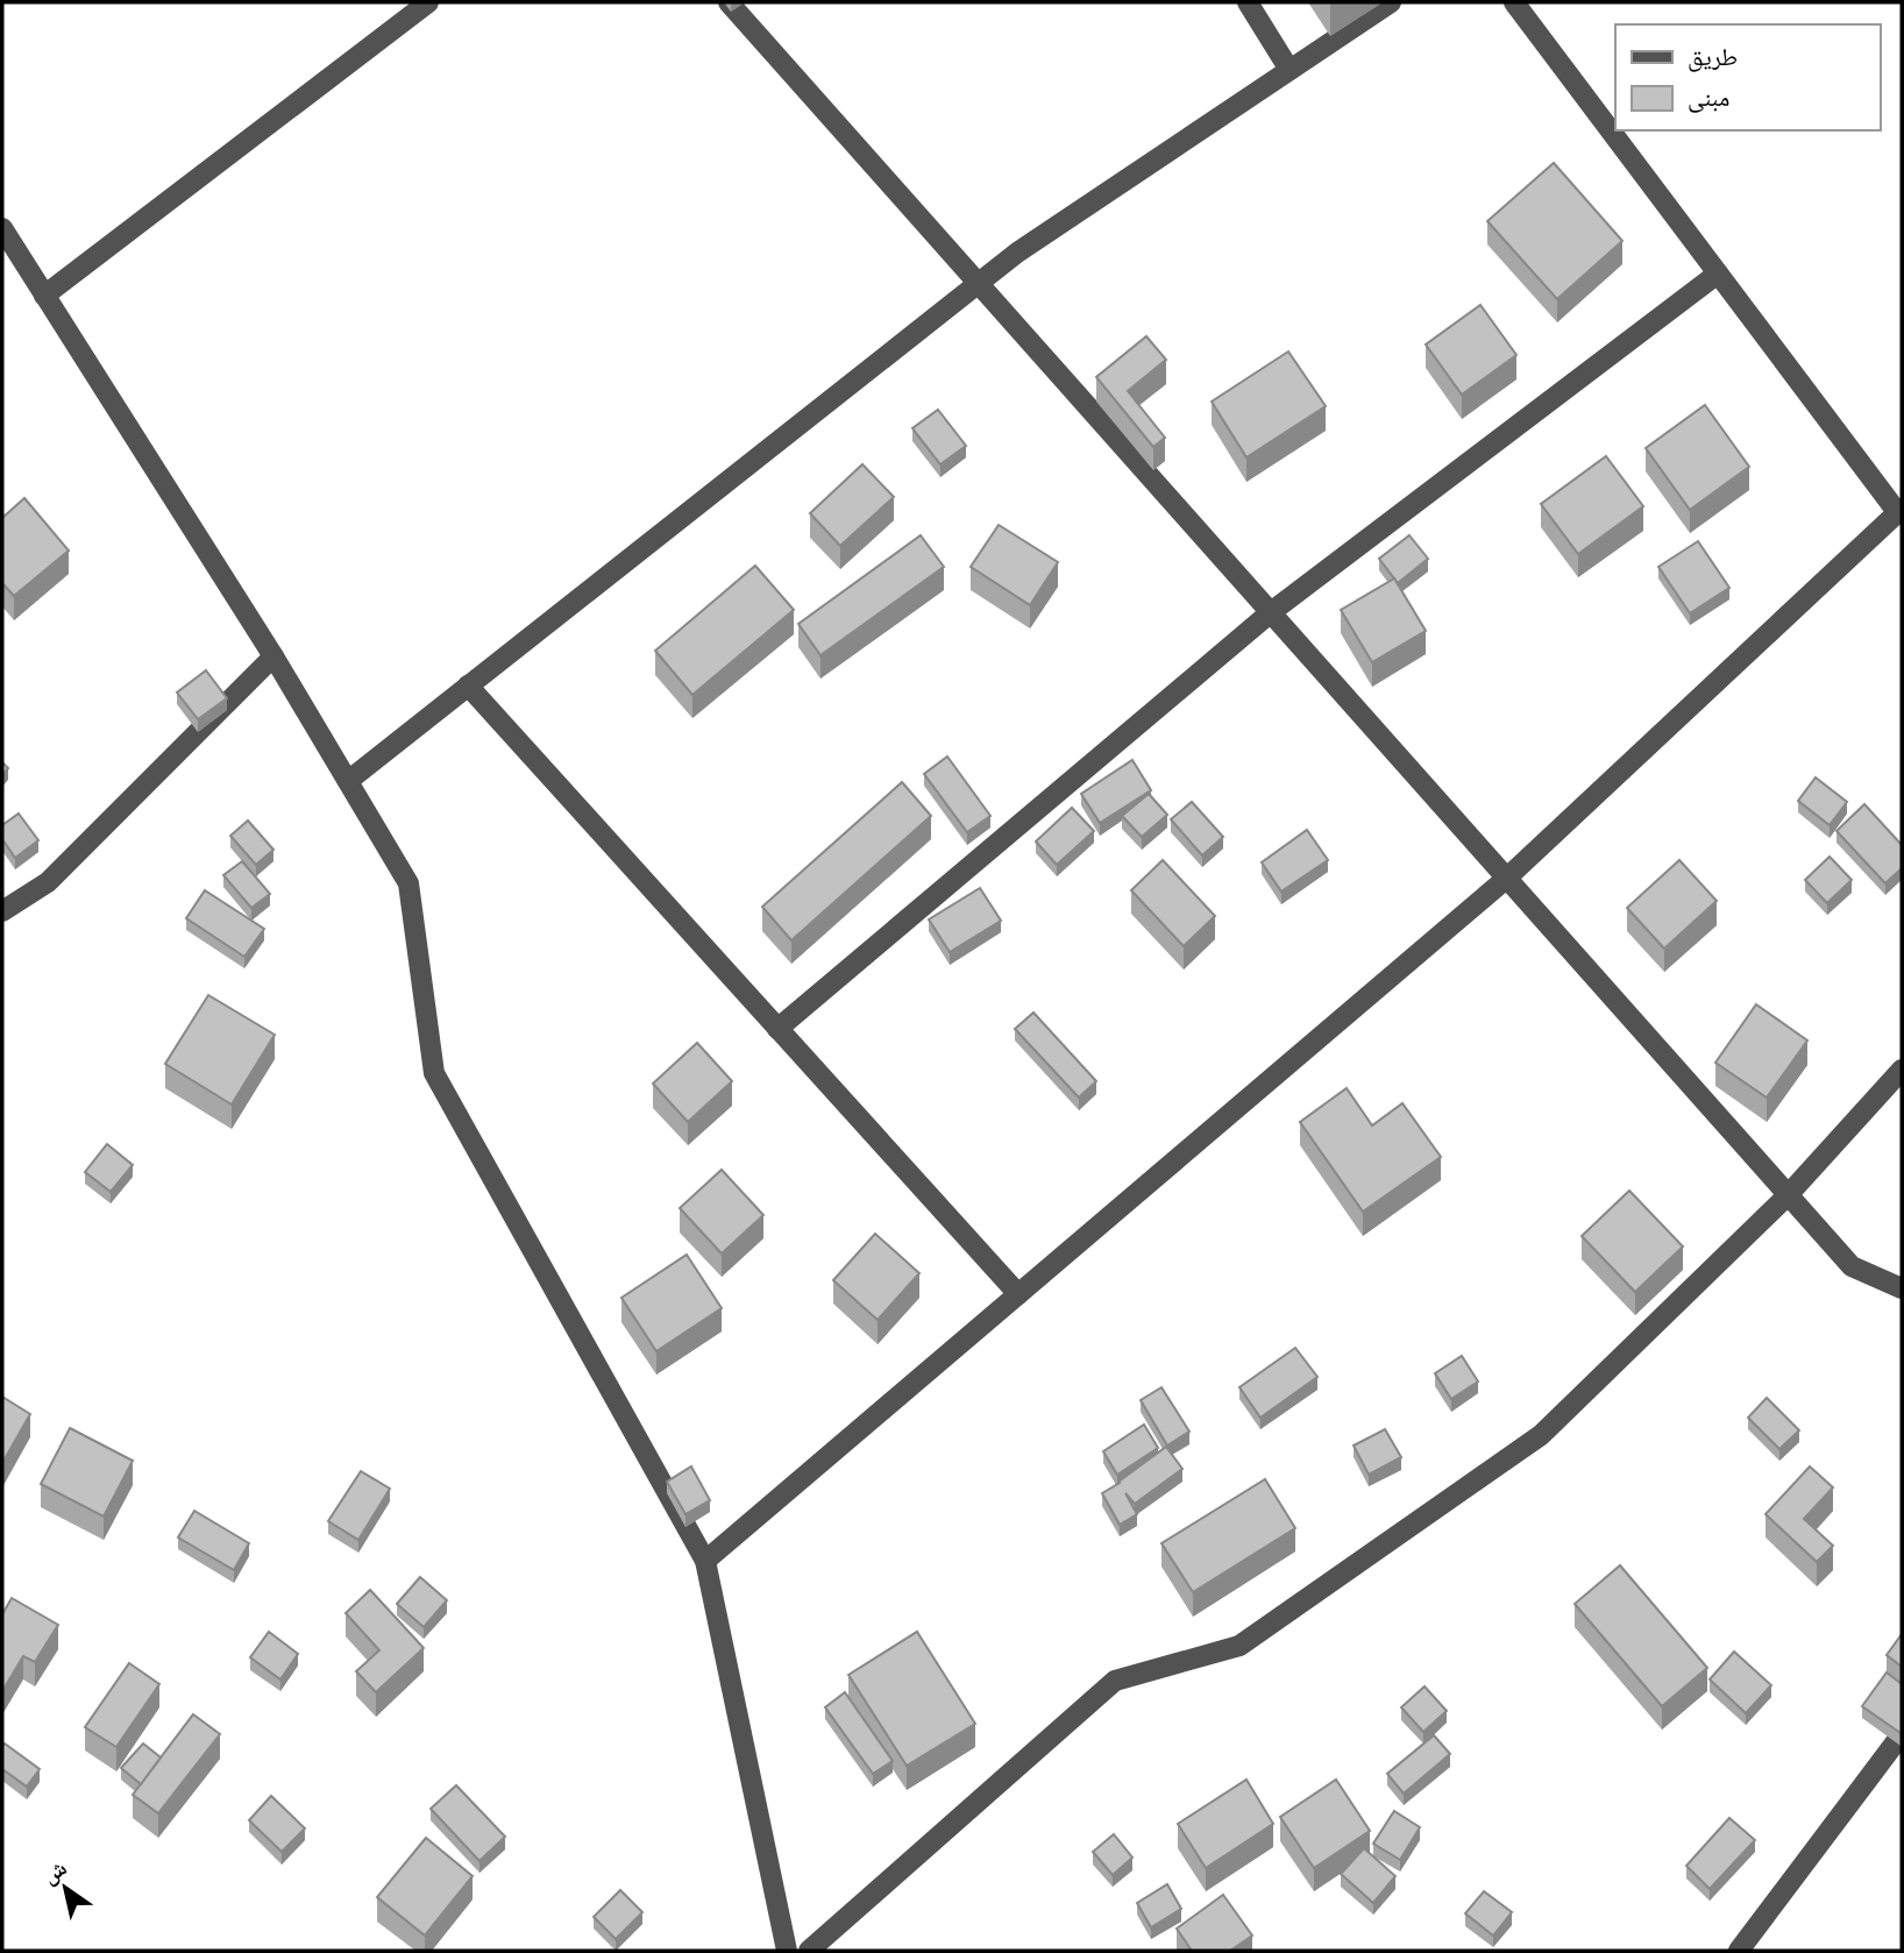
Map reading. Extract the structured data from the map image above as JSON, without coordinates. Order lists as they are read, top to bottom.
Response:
{
  "legend": ["طريق", "مبنى"],
  "north": "top left"
}
